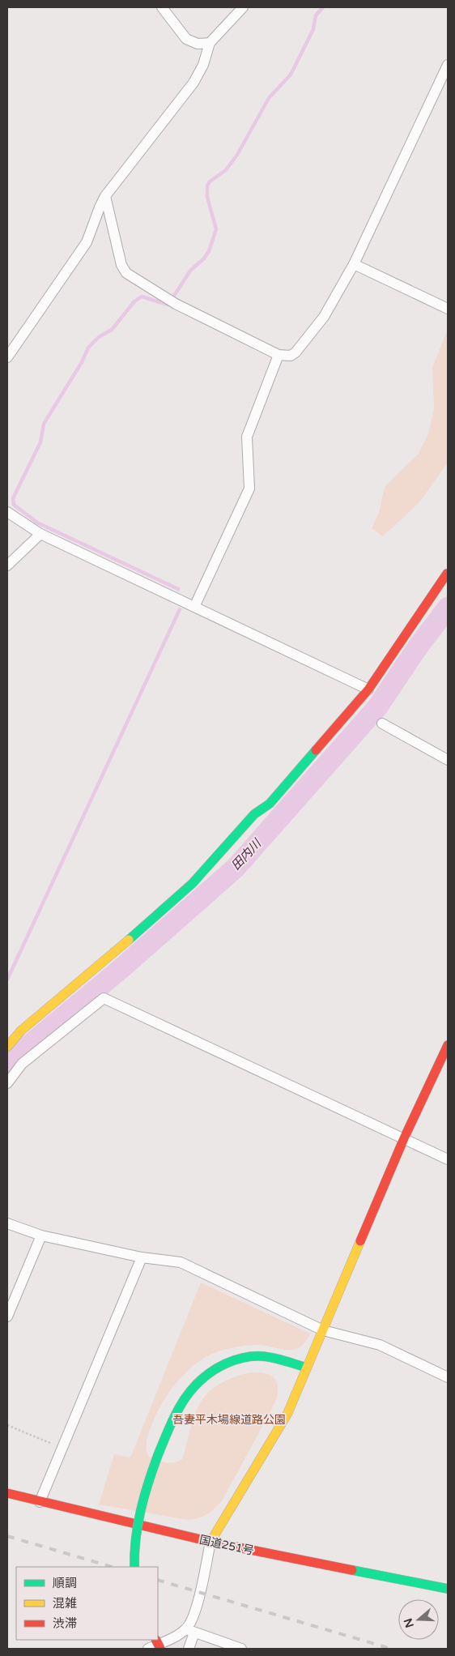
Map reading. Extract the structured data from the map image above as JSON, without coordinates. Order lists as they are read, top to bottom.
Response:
{
  "streets": {
    "main road": ["国道251号"]
  },
  "water": ["田内川"],
  "parks": ["吾妻平木場線道路公園"],
  "legend": ["順調", "混雑", "渋滞"],
  "north": "left"
}
